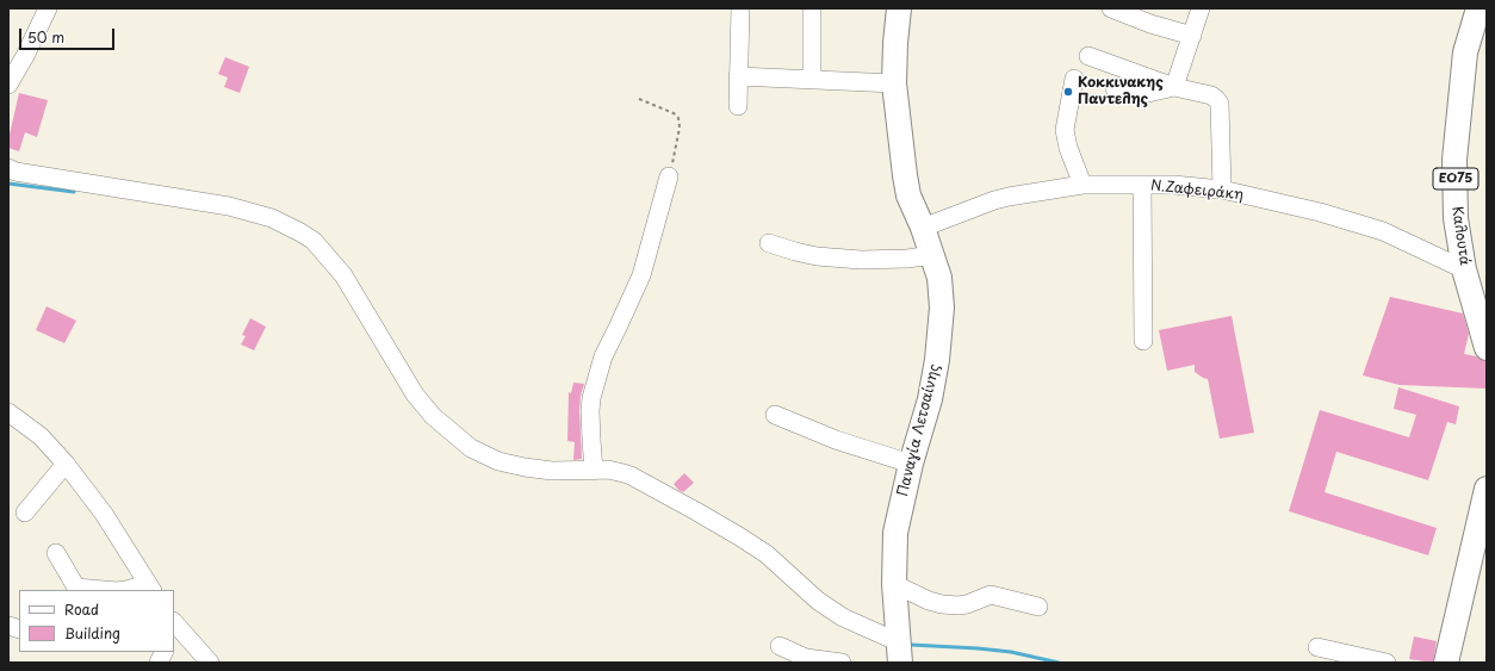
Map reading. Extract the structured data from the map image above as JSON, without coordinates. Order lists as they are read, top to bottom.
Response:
{
  "streets": {
    "main road": ["ΕΟ75", "Καλουτά", "Παναγία Λετσαίνης"],
    "street": ["Ν.Ζαφειράκη"]
  },
  "crossings": [
    ["Ν.Ζαφειράκη", "Καλουτά"],
    ["Ν.Ζαφειράκη", "Παναγία Λετσαίνης"]
  ],
  "places": ["Κοκκινακης Παντελης"],
  "legend": ["Road", "Building"],
  "scale_bar": "50 m"
}
